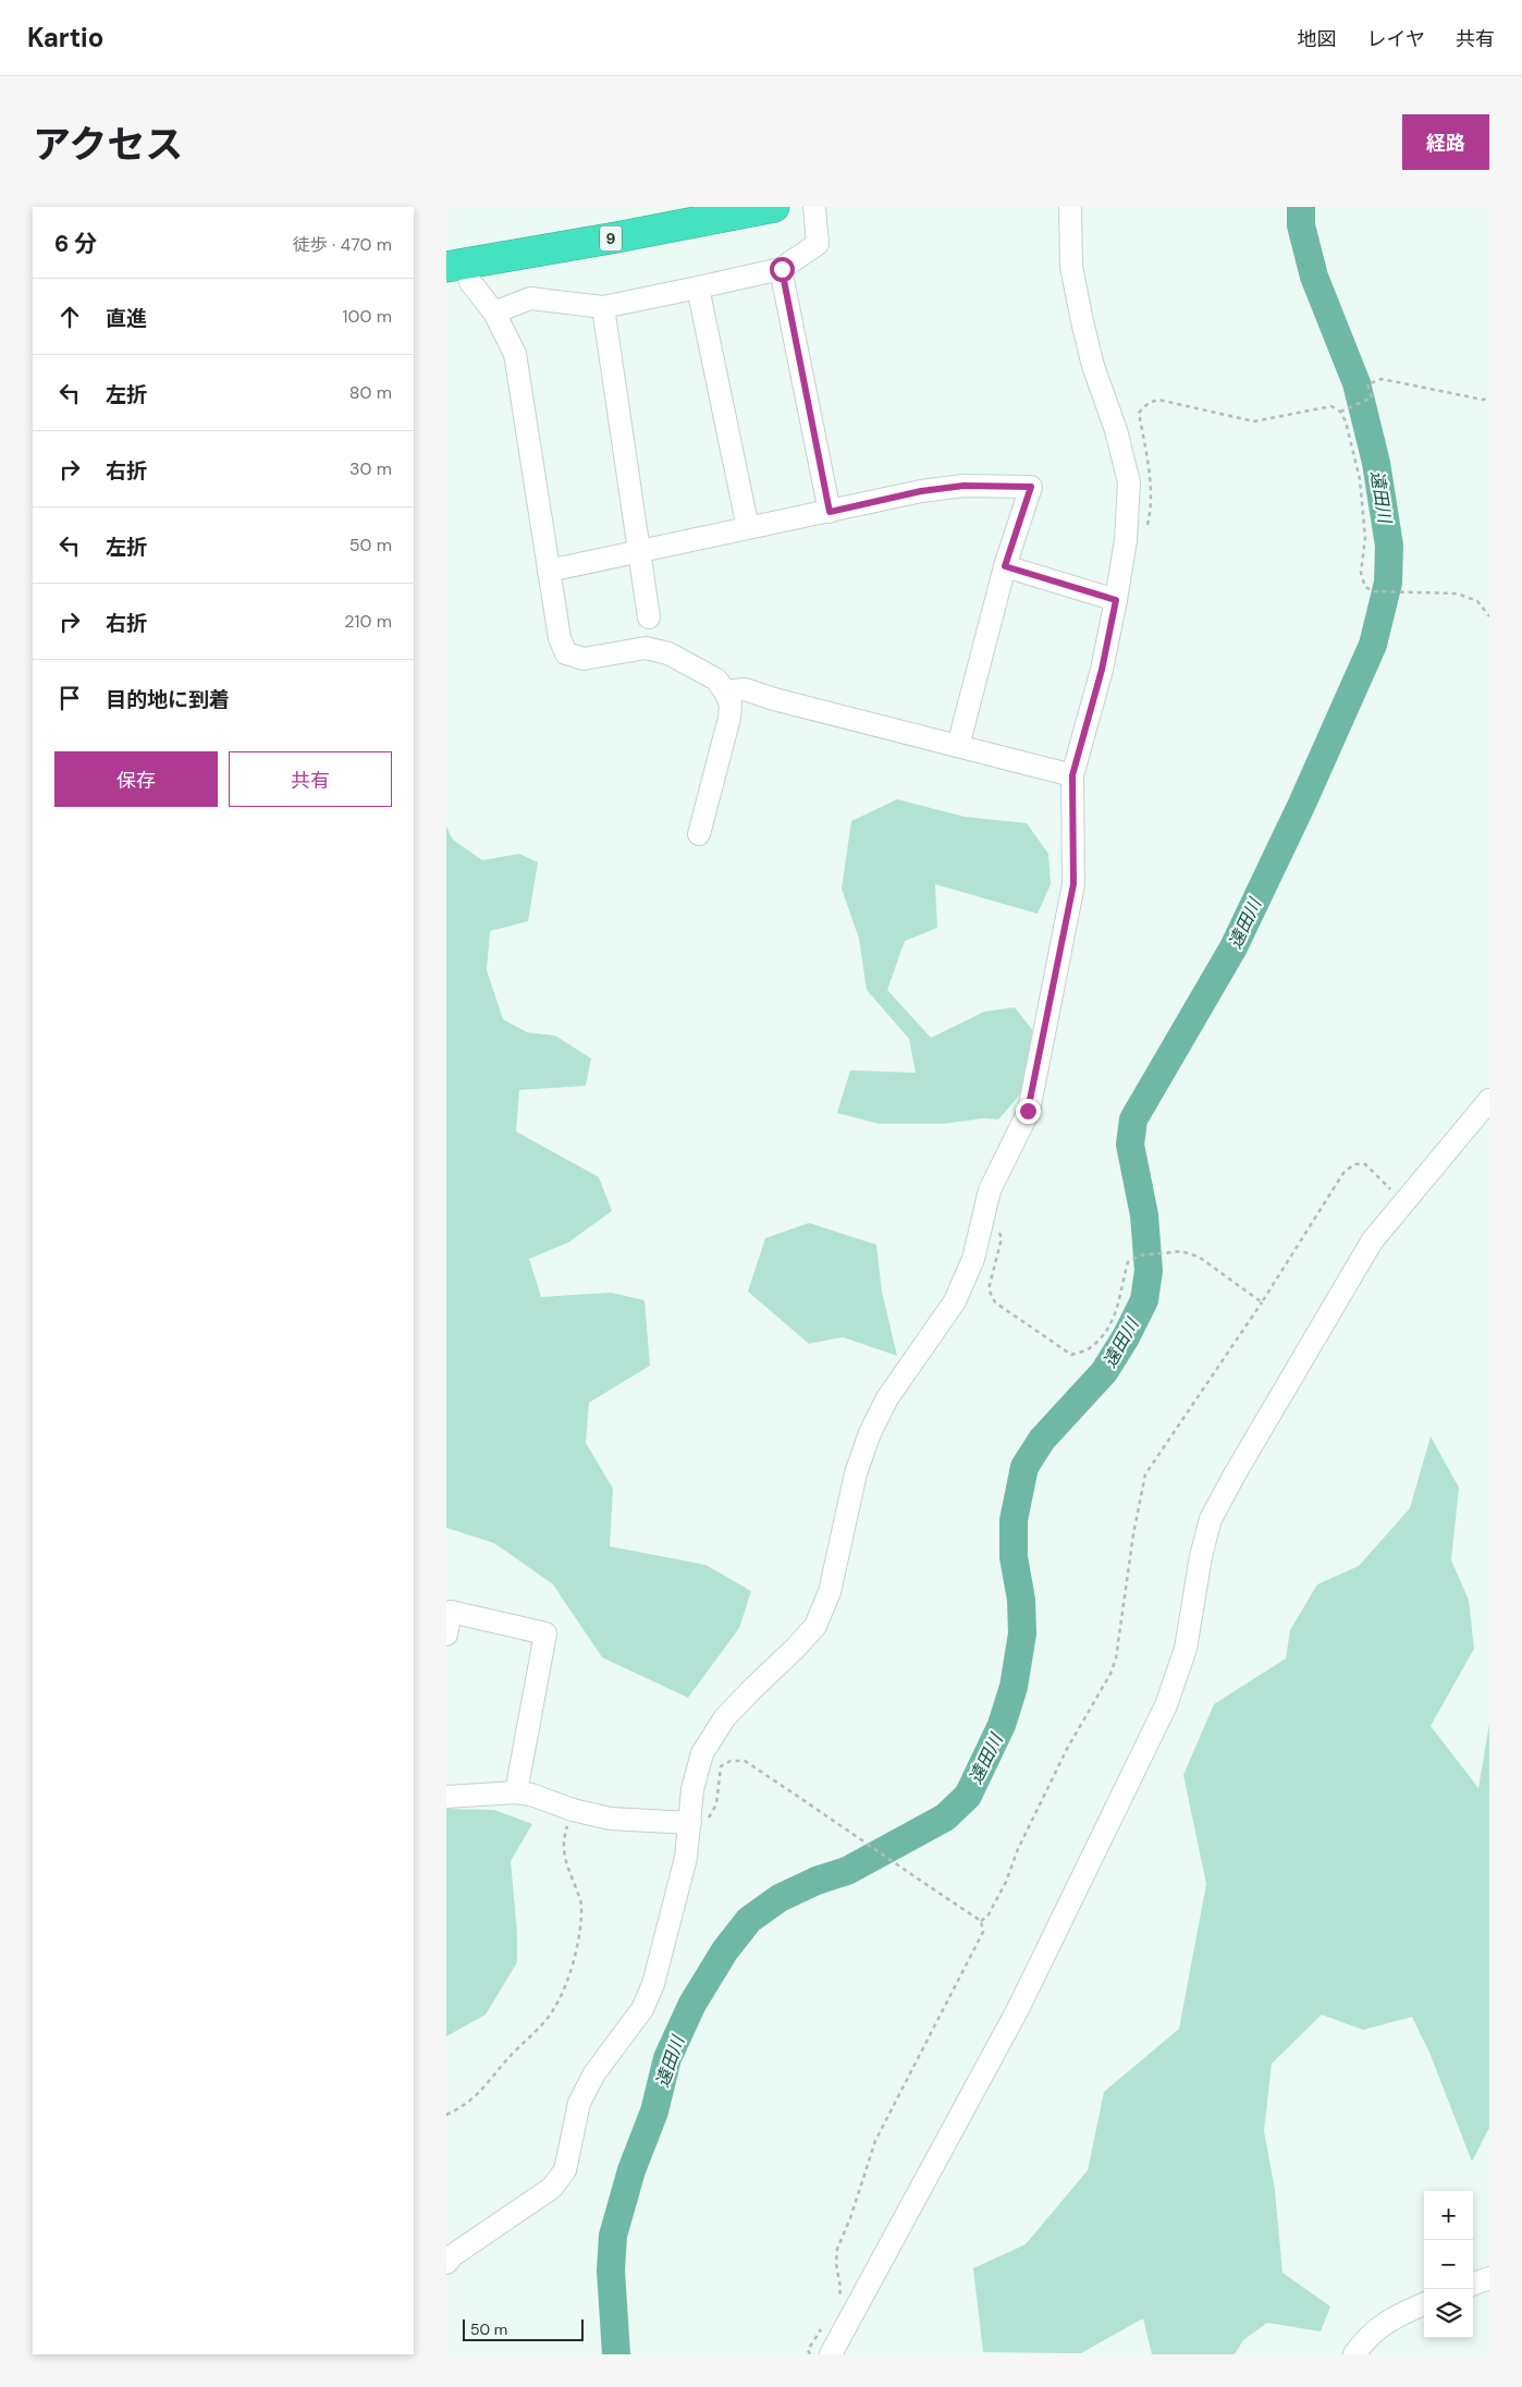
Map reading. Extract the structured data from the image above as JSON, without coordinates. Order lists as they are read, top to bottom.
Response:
{
  "streets": {
    "highway": ["9"]
  },
  "water": ["遠田川"],
  "scale_bar": "50 m",
  "page": {
    "header": "Kartio",
    "nav": ["地図", "レイヤ", "共有"],
    "title": "アクセス",
    "buttons": [
      "経路",
      ["保存", "共有"]
    ],
    "heading": ["6 分", "徒歩 · 470 m"],
    "list": [
      ["直進", "100 m"],
      ["左折", "80 m"],
      ["右折", "30 m"],
      ["左折", "50 m"],
      ["右折", "210 m"],
      "目的地に到着"
    ],
    "map_buttons": ["+", "−"],
    "scale": "50 m"
  }
}
